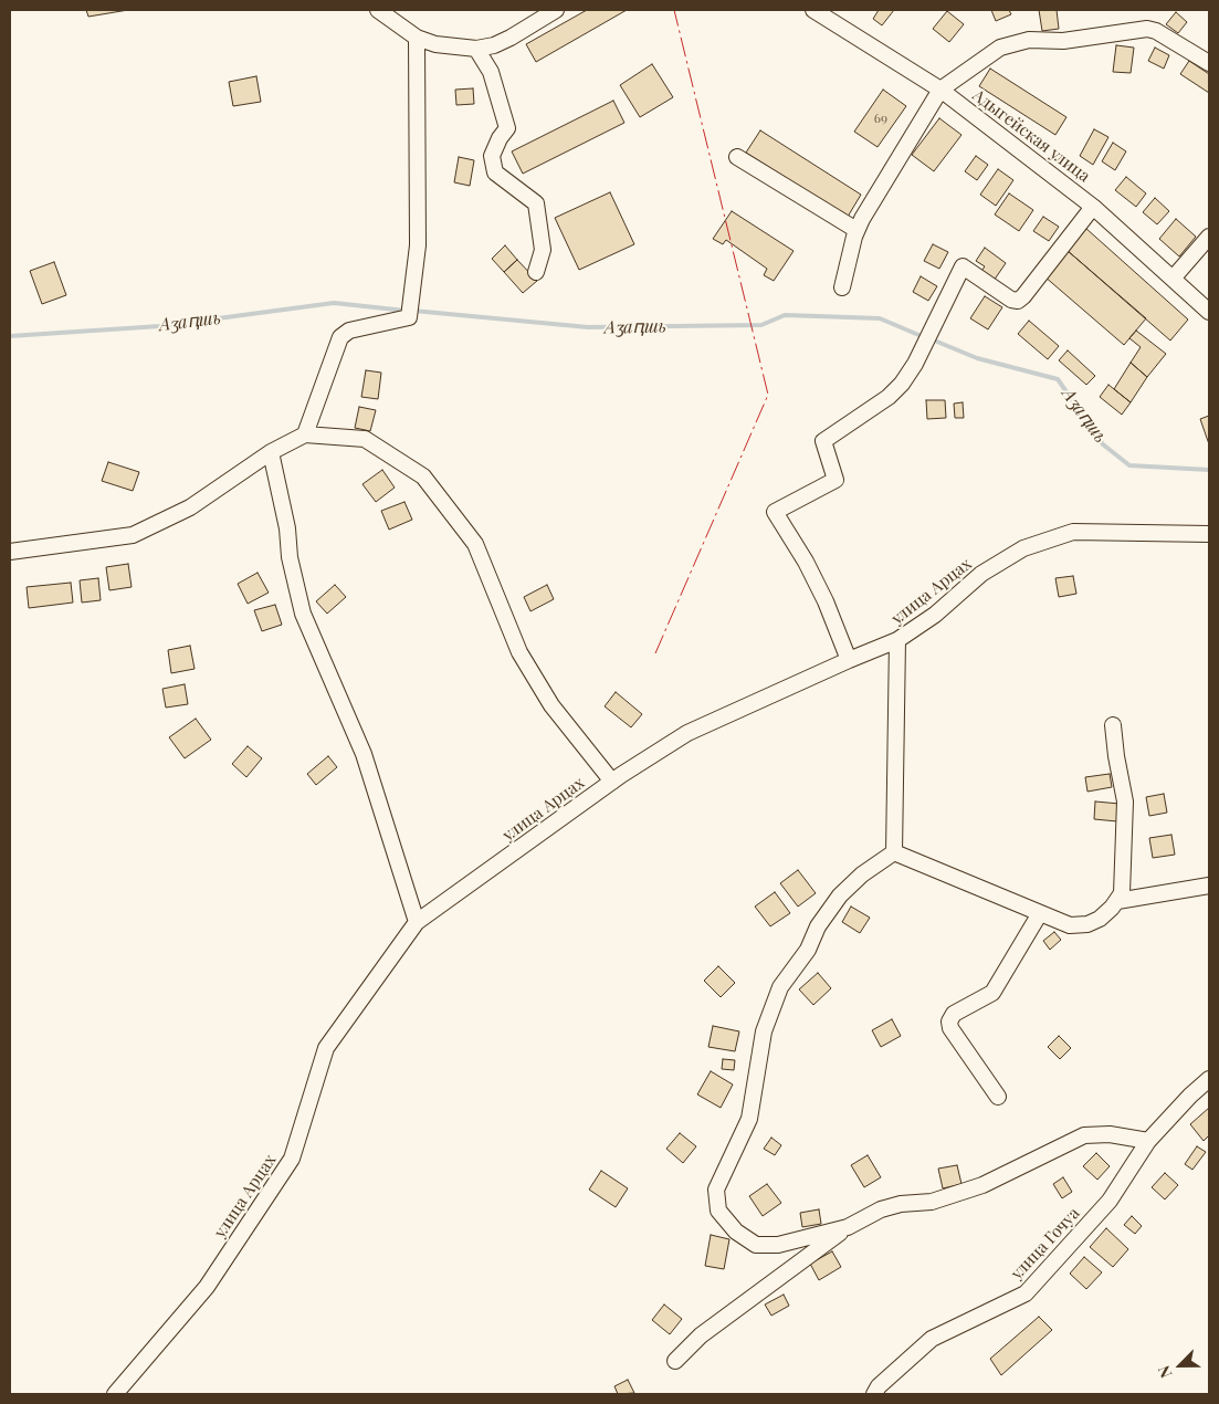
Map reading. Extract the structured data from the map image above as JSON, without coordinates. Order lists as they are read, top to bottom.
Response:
{
  "streets": {
    "street": ["Адыгейская улица", "улица Арцах", "улица Гочуа"]
  },
  "water": ["Аӡаԥшь"],
  "house_numbers": ["69"],
  "north": "bottom left"
}
